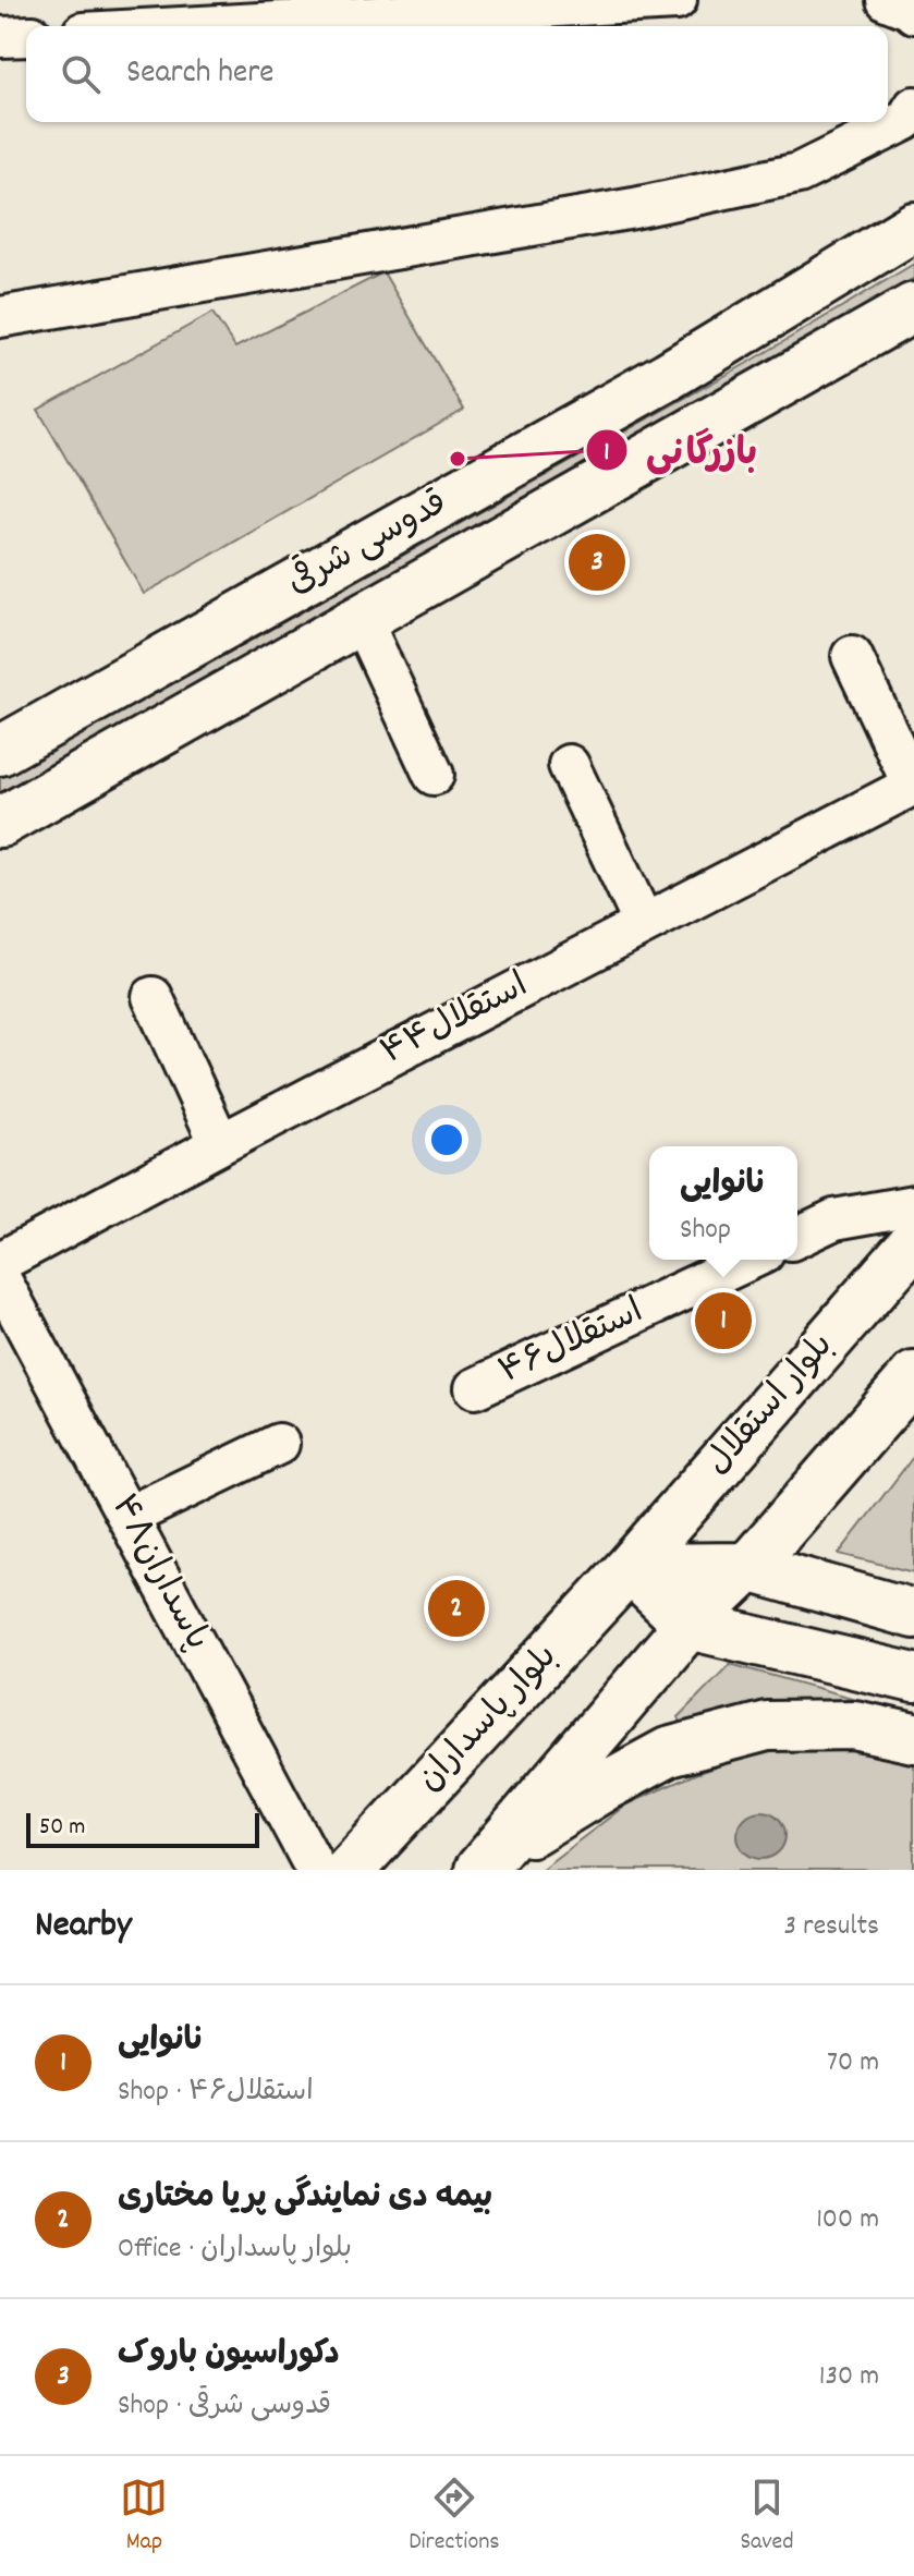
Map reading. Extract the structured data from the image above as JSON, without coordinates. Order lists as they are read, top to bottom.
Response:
{
  "streets": {
    "main road": ["قدوسی شرقی", "بلوار استقلال", "بلوار پاسداران"],
    "street": ["استقلال۴۴", "استقلال۴۶", "پاسداران۴۸"]
  },
  "crossings": [
    ["بلوار استقلال", "بلوار پاسداران"]
  ],
  "places": ["بازرگانی"],
  "scale_bar": "50 m",
  "page": {
    "search": "Search here",
    "pins": ["3", "1", "2"],
    "popup": ["نانوایی", "Shop"],
    "scale": "50 m",
    "heading": ["Nearby", "3 results"],
    "list": [
      {
        "mark": "1",
        "name": "نانوایی",
        "note": "Shop · استقلال۴۶",
        "value": "70 m"
      },
      {
        "mark": "2",
        "name": "بیمه دی نمایندگی پریا مختاری",
        "note": "Office · بلوار پاسداران",
        "value": "100 m"
      },
      {
        "mark": "3",
        "name": "دکوراسیون باروک",
        "note": "Shop · قدوسی شرقی",
        "value": "130 m"
      }
    ],
    "nav": ["Map", "Directions", "Saved"]
  }
}
